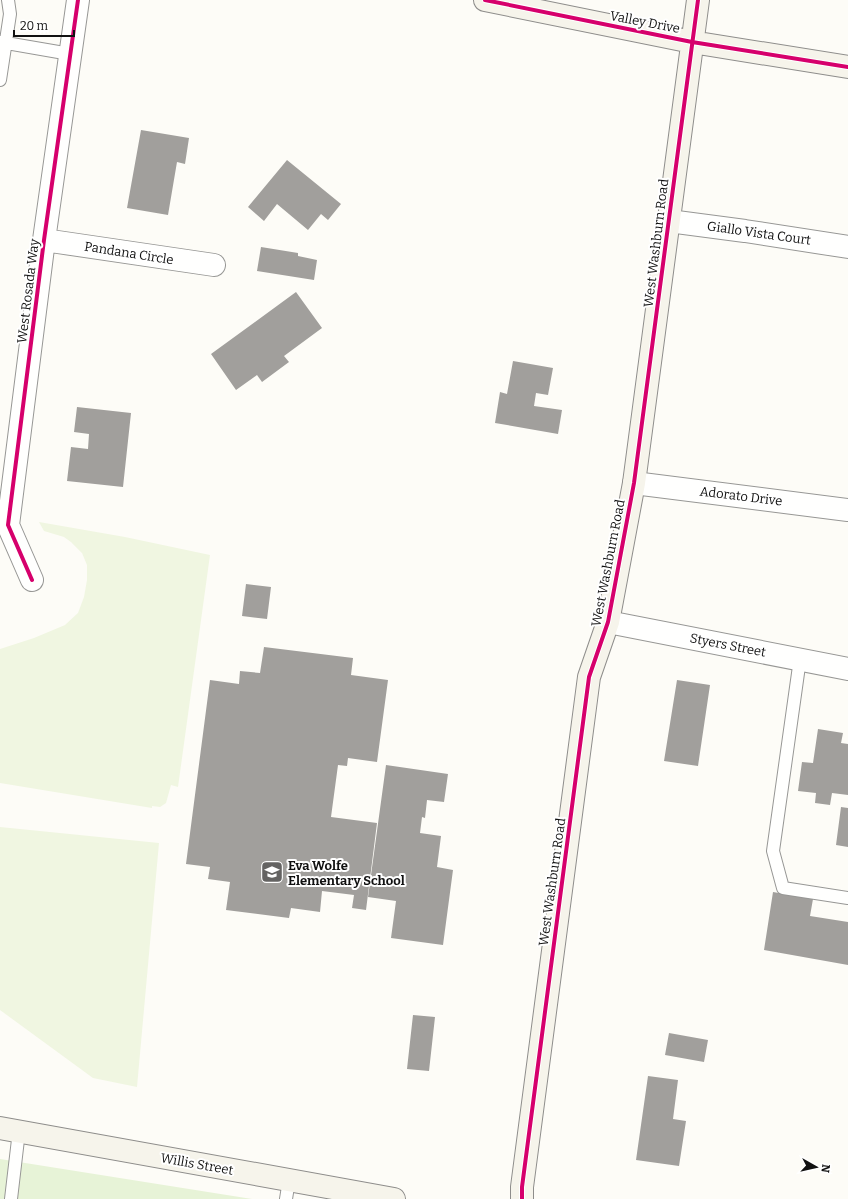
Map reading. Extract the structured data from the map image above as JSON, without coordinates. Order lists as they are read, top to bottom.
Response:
{
  "streets": {
    "street": [
      "Valley Drive",
      "Giallo Vista Court",
      "West Washburn Road",
      "Pandana Circle",
      "West Rosada Way",
      "Adorato Drive",
      "Styers Street",
      "Willis Street"
    ]
  },
  "crossings": [
    ["Valley Drive", "West Washburn Road"],
    ["Giallo Vista Court", "West Washburn Road"],
    ["West Washburn Road", "Adorato Drive"],
    ["West Washburn Road", "Styers Street"],
    ["Pandana Circle", "West Rosada Way"]
  ],
  "places": {
    "school or university": ["Eva Wolfe Elementary School"]
  },
  "scale_bar": "20 m",
  "north": "right"
}
